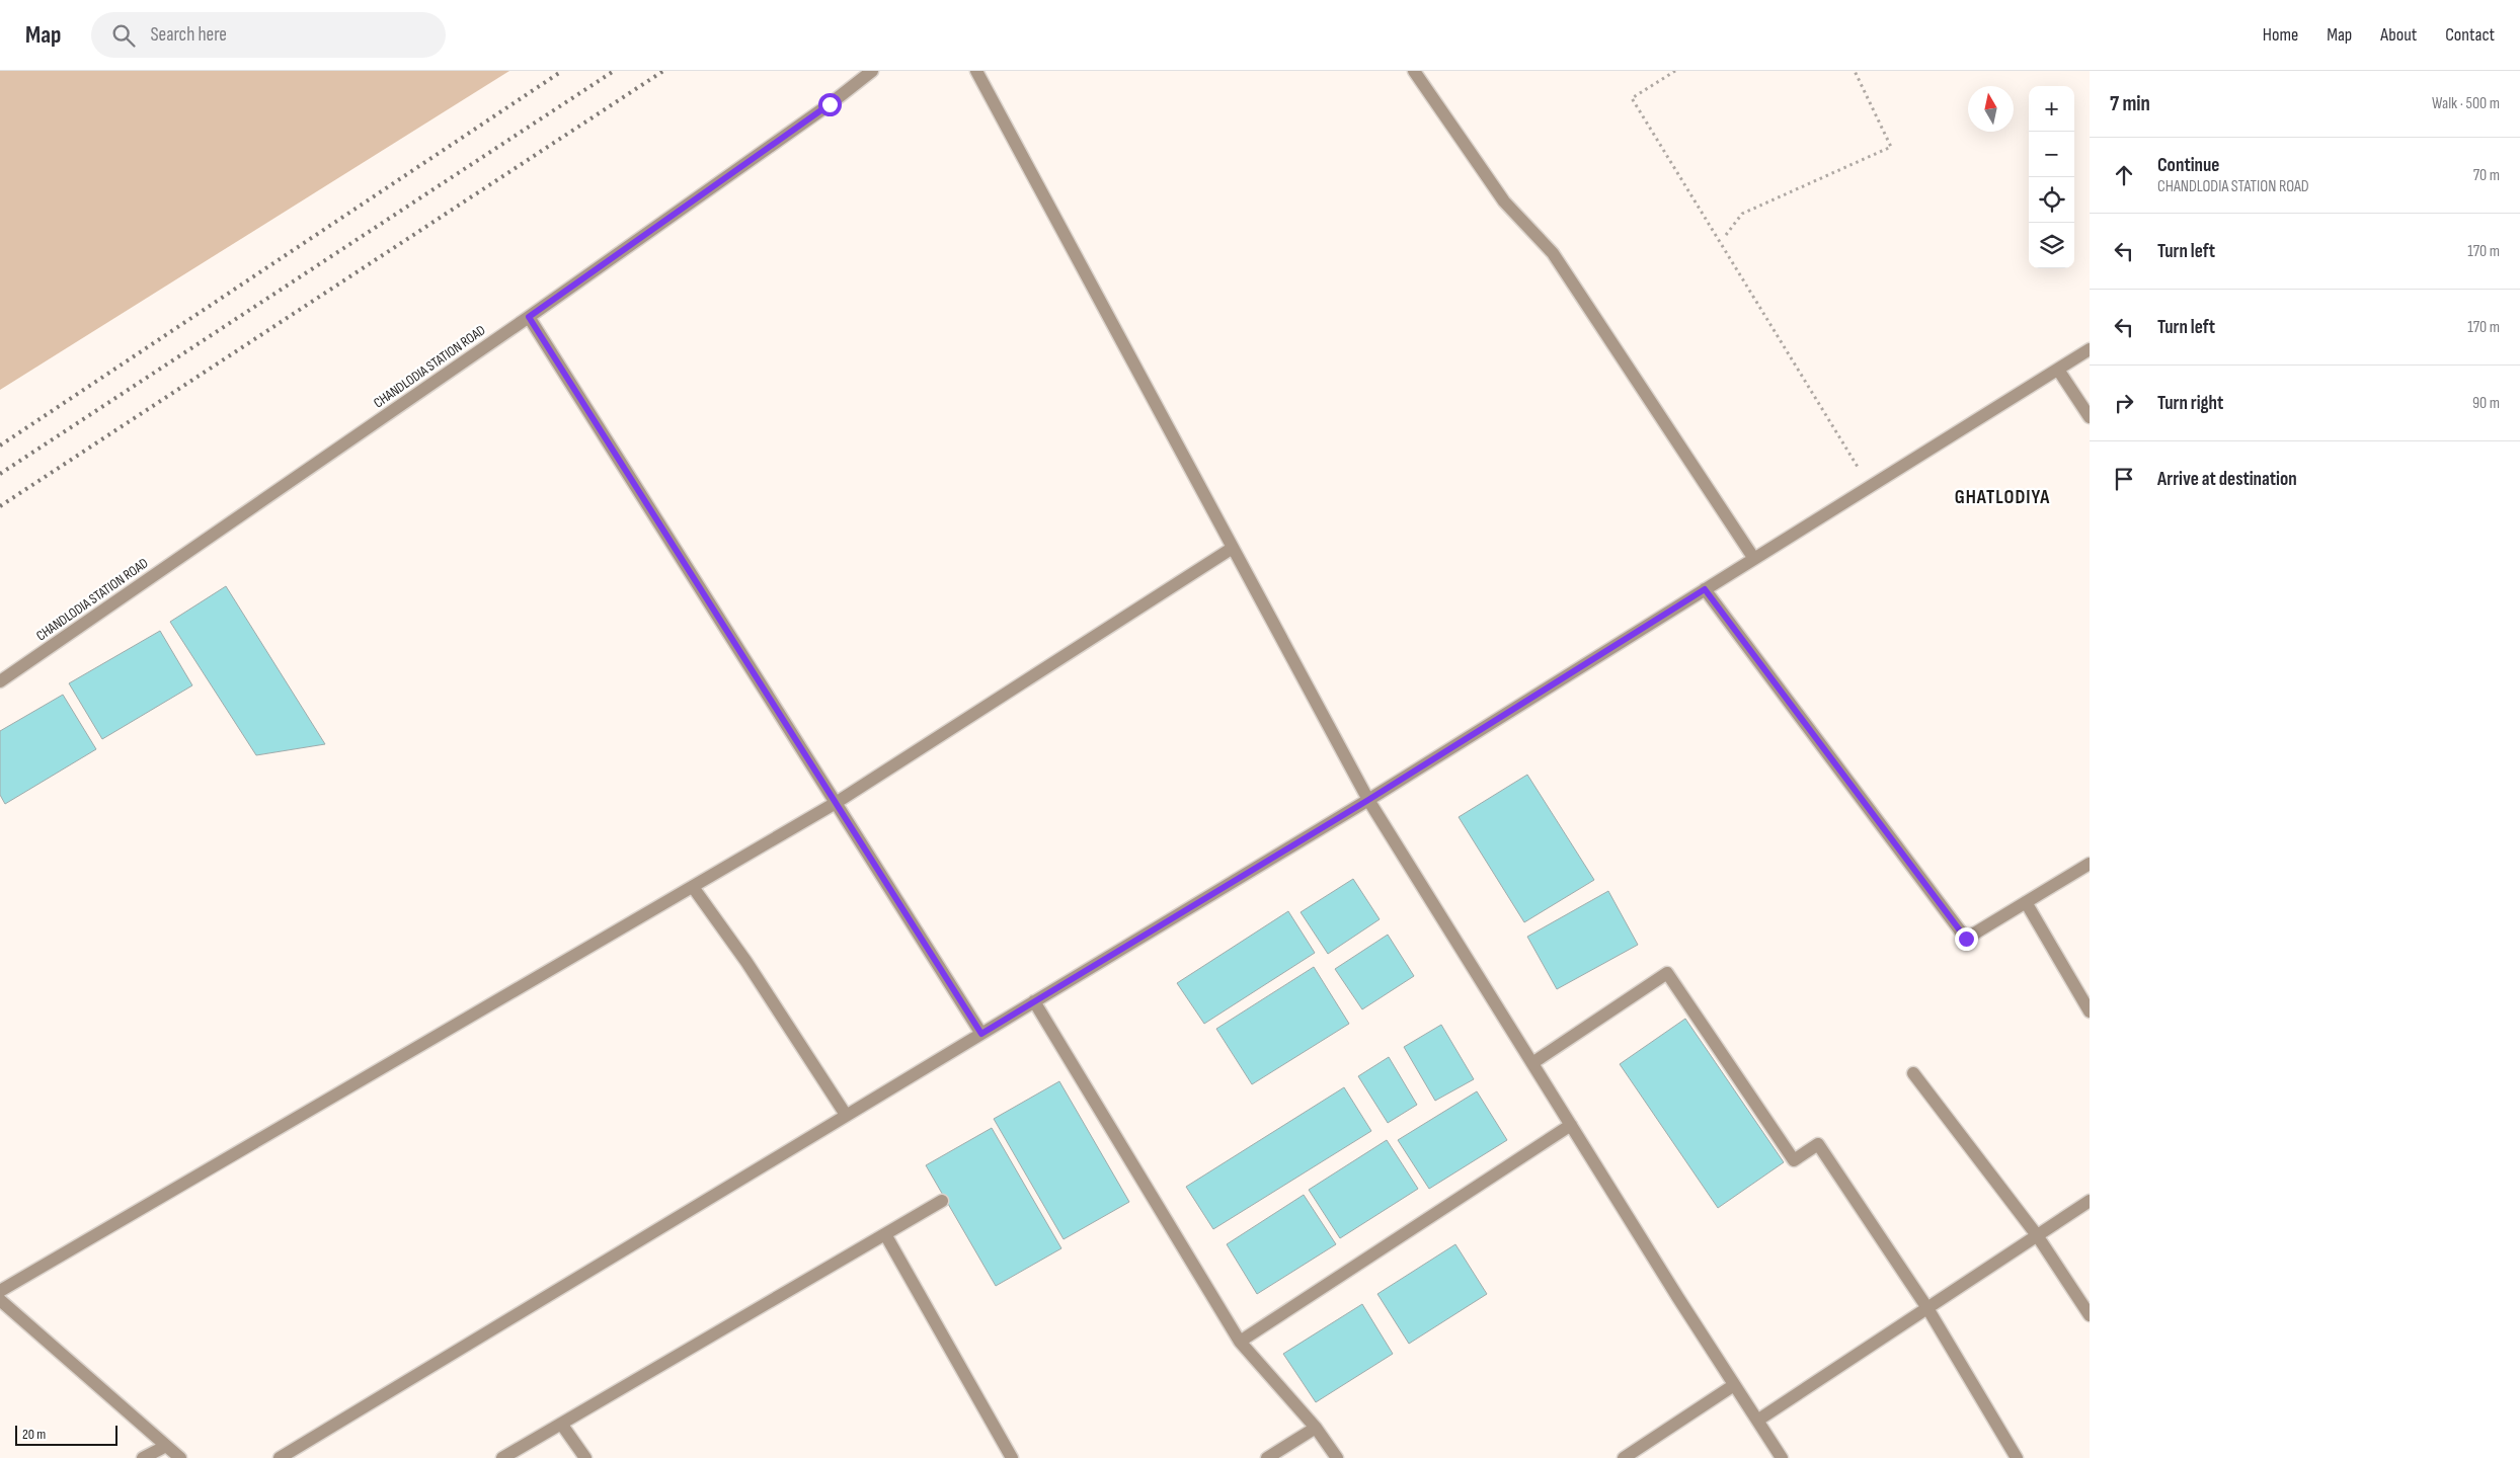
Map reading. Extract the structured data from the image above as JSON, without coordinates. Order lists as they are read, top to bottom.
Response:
{
  "streets": {
    "street": ["CHANDLODIA STATION ROAD"]
  },
  "districts": ["GHATLODIYA"],
  "scale_bar": "20 m",
  "north": "top",
  "page": {
    "header": "Map",
    "search": "Search here",
    "nav": [
      "Home",
      "Map",
      "About",
      "Contact"
    ],
    "heading": ["7 min", "Walk · 500 m"],
    "map_buttons": ["+", "−"],
    "list": [
      ["Continue", "CHANDLODIA STATION ROAD", "70 m"],
      ["Turn left", "170 m"],
      ["Turn left", "170 m"],
      ["Turn right", "90 m"],
      "Arrive at destination"
    ],
    "scale": "20 m"
  }
}
